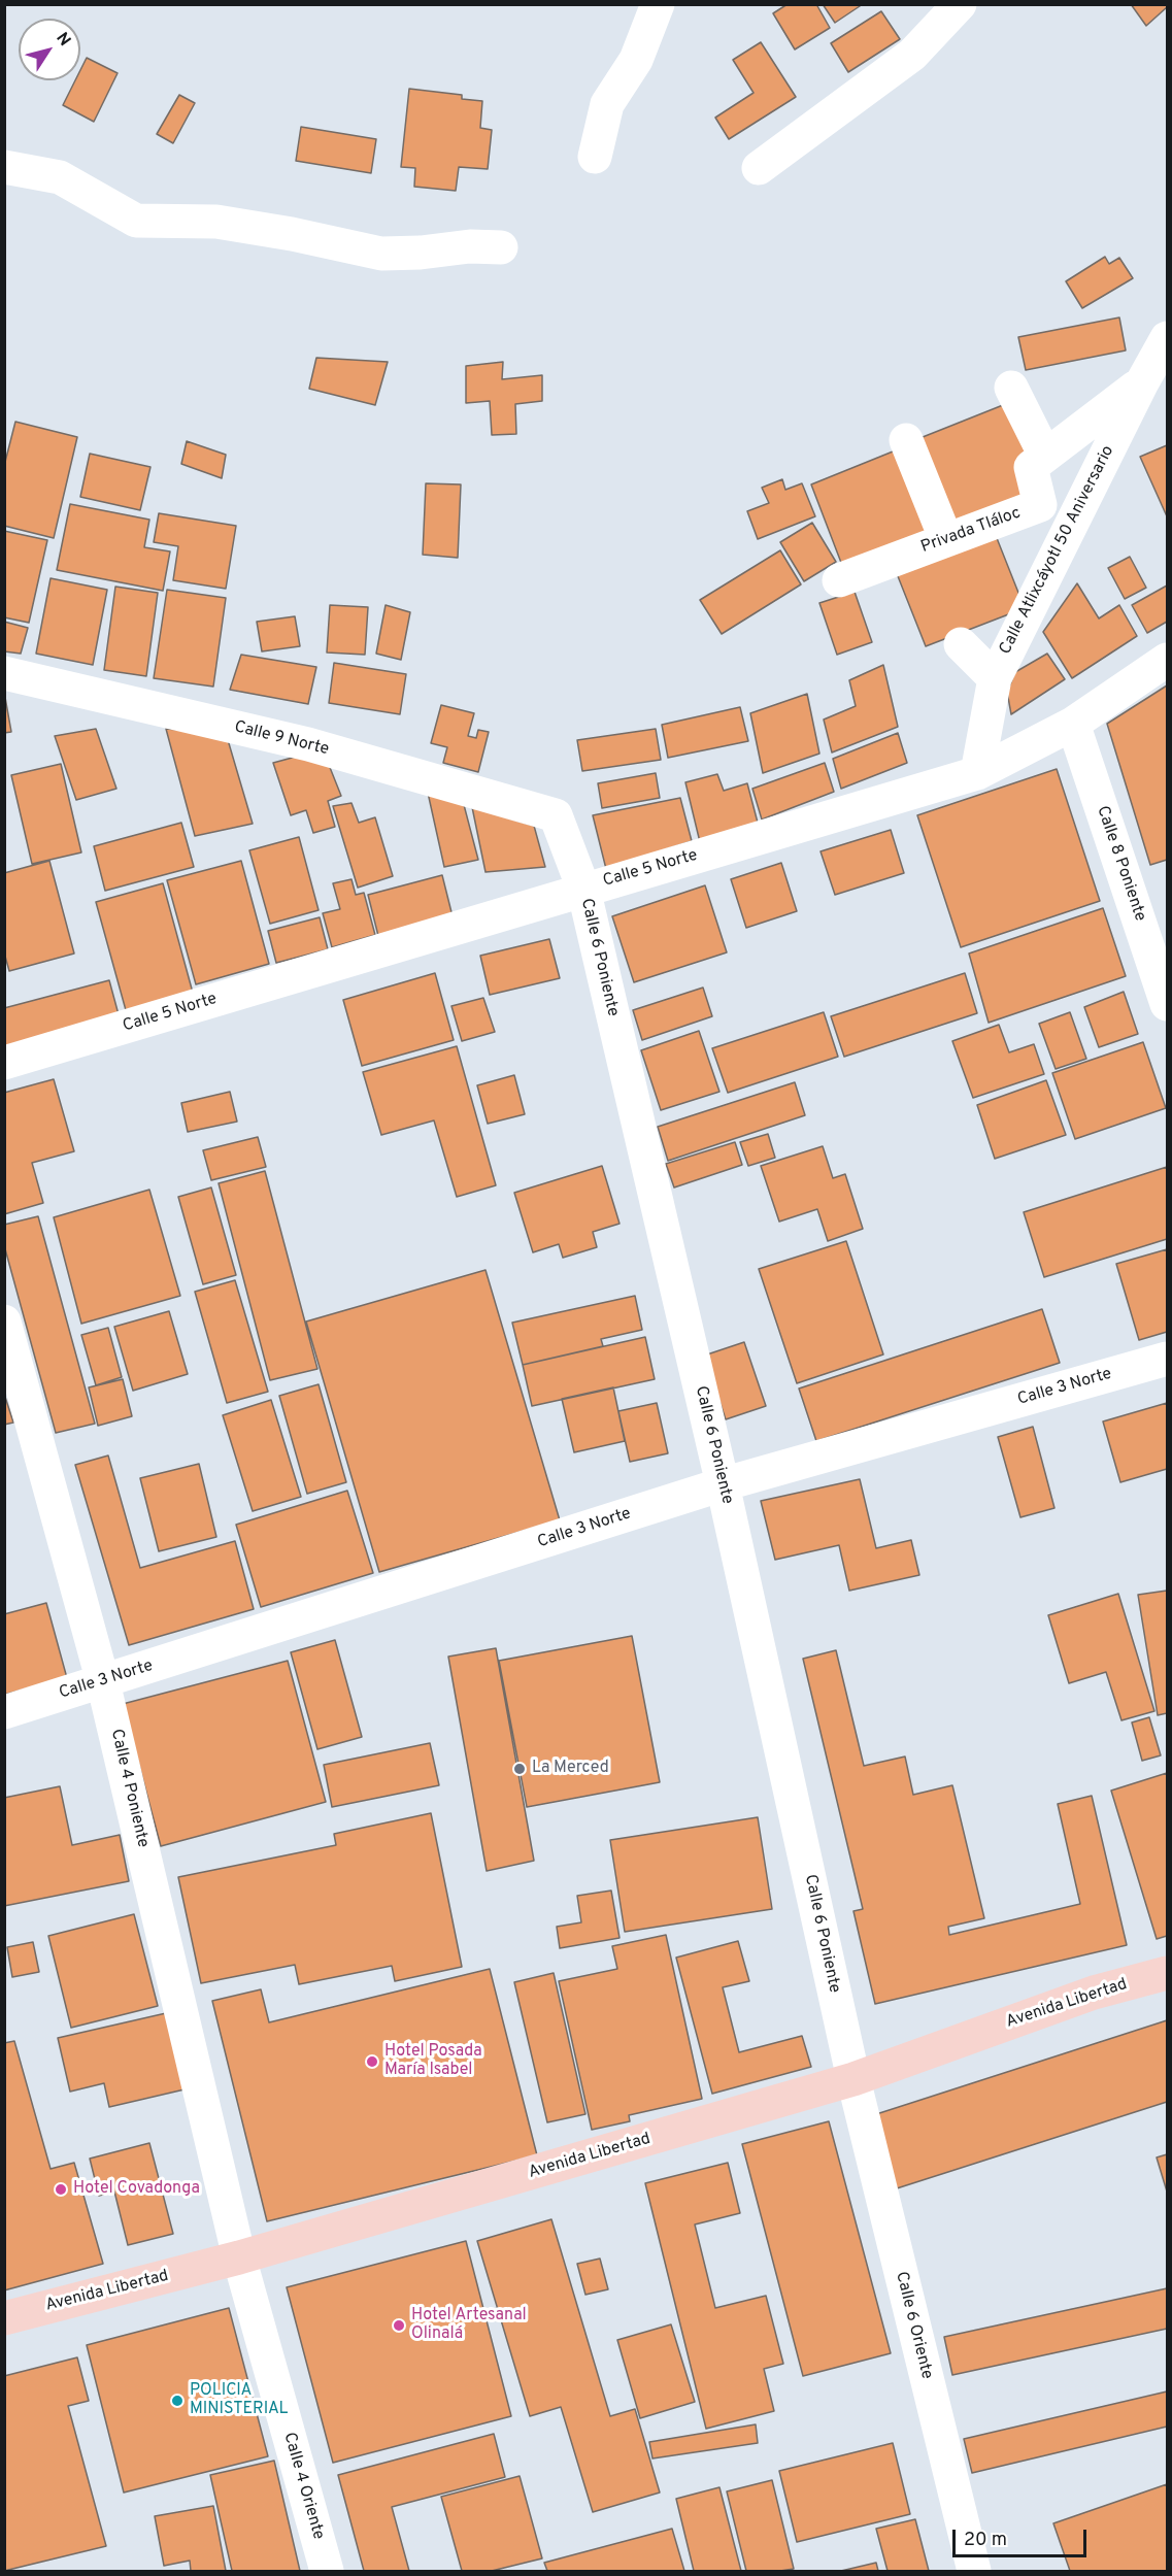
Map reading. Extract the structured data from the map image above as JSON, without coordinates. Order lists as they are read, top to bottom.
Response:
{
  "streets": {
    "main road": ["Avenida Libertad"],
    "street": [
      "Privada Tláloc",
      "Calle Atlixcáyotl 50 Aniversario",
      "Calle 9 Norte",
      "Calle 8 Poniente",
      "Calle 5 Norte",
      "Calle 6 Poniente",
      "Calle 3 Norte",
      "Calle 4 Poniente",
      "Calle 6 Oriente",
      "Calle 4 Oriente"
    ]
  },
  "crossings": [
    ["Privada Tláloc", "Calle Atlixcáyotl 50 Aniversario"],
    ["Calle Atlixcáyotl 50 Aniversario", "Calle 5 Norte"],
    ["Calle 9 Norte", "Calle 6 Poniente"],
    ["Calle 8 Poniente", "Calle 5 Norte"],
    ["Calle 5 Norte", "Calle 6 Poniente"],
    ["Calle 6 Poniente", "Calle 3 Norte"],
    ["Calle 6 Poniente", "Avenida Libertad"],
    ["Calle 6 Poniente", "Calle 6 Oriente"],
    ["Calle 3 Norte", "Calle 4 Poniente"],
    ["Calle 4 Poniente", "Avenida Libertad"],
    ["Calle 4 Poniente", "Calle 4 Oriente"],
    ["Avenida Libertad", "Calle 6 Oriente"],
    ["Avenida Libertad", "Calle 4 Oriente"]
  ],
  "places": [
    "La Merced",
    "Hotel Posada María Isabel",
    "Hotel Covadonga",
    "Hotel Artesanal Olinalá",
    "POLICIA MINISTERIAL"
  ],
  "scale_bar": "20 m",
  "north": "top right"
}
